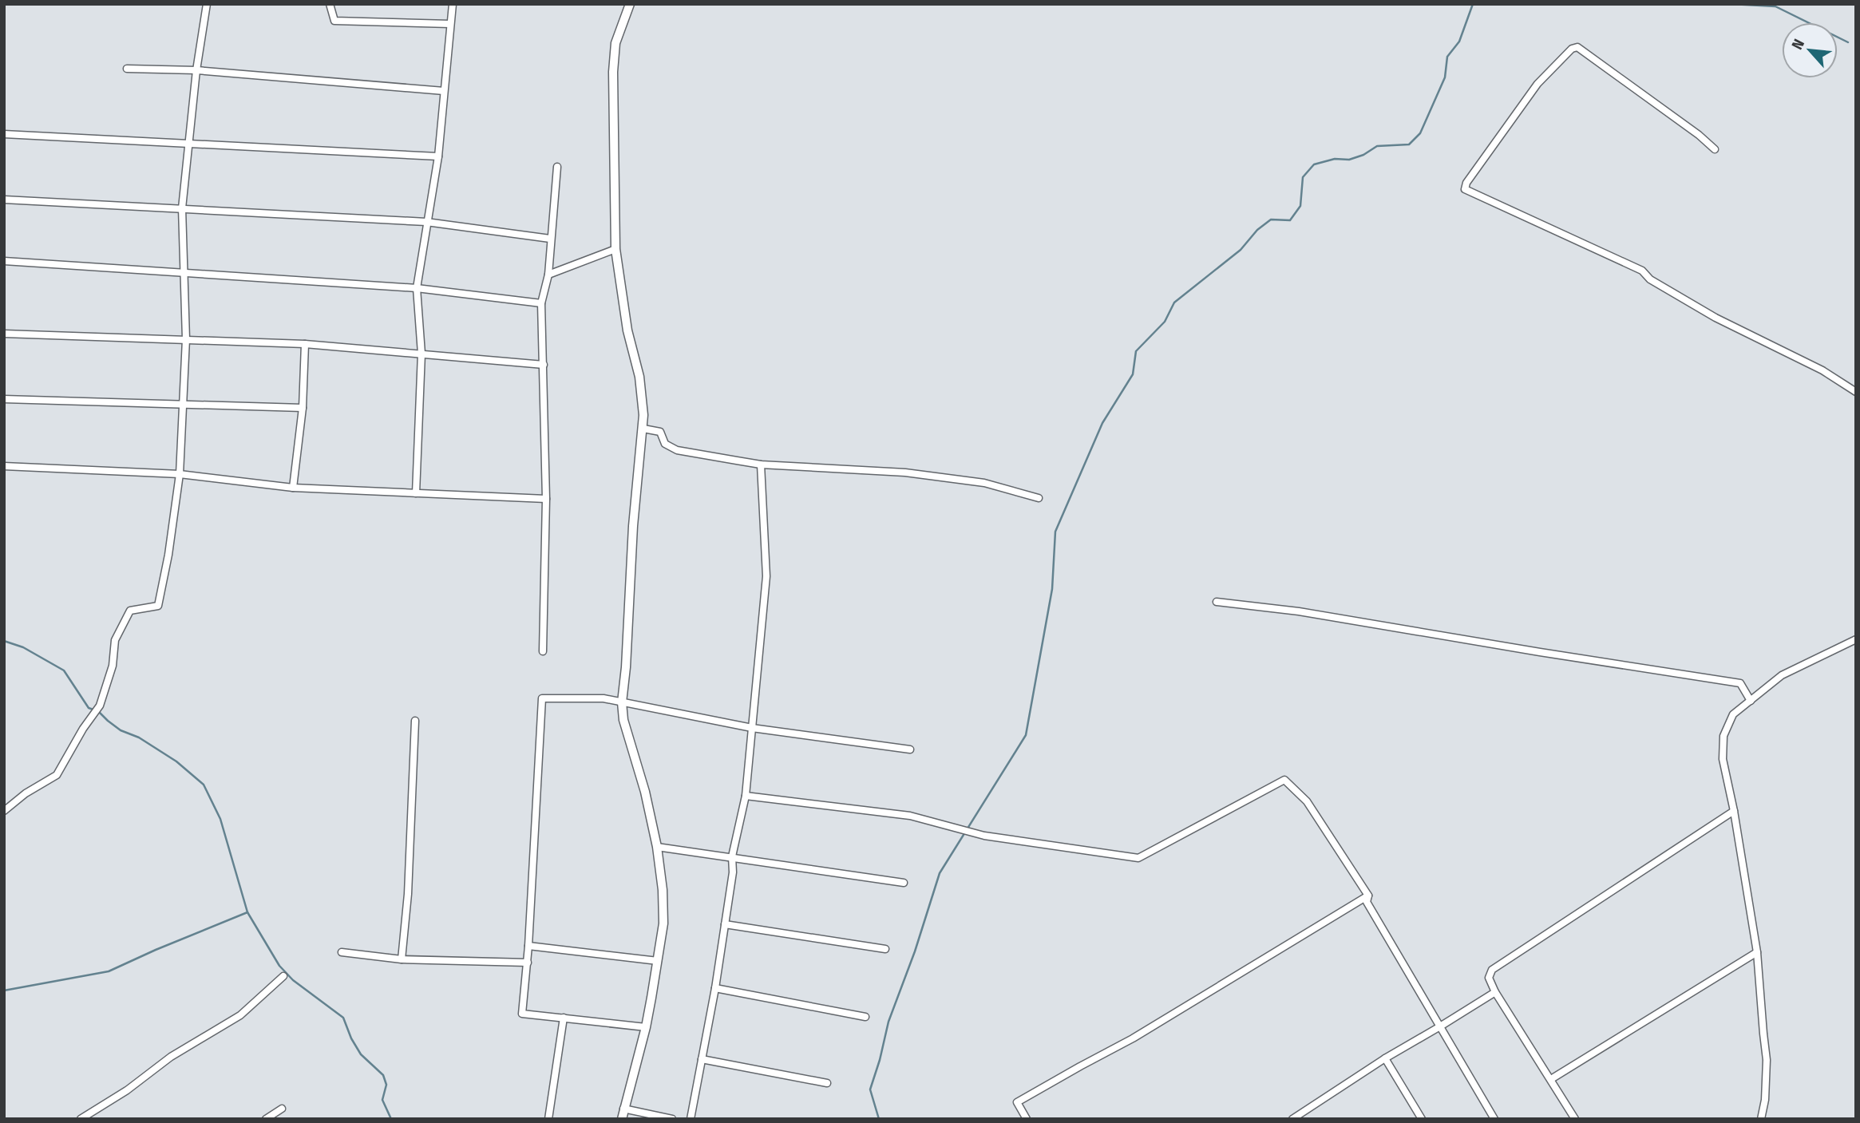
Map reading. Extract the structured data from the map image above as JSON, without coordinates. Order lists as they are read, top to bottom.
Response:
{
  "north": "top left"
}
